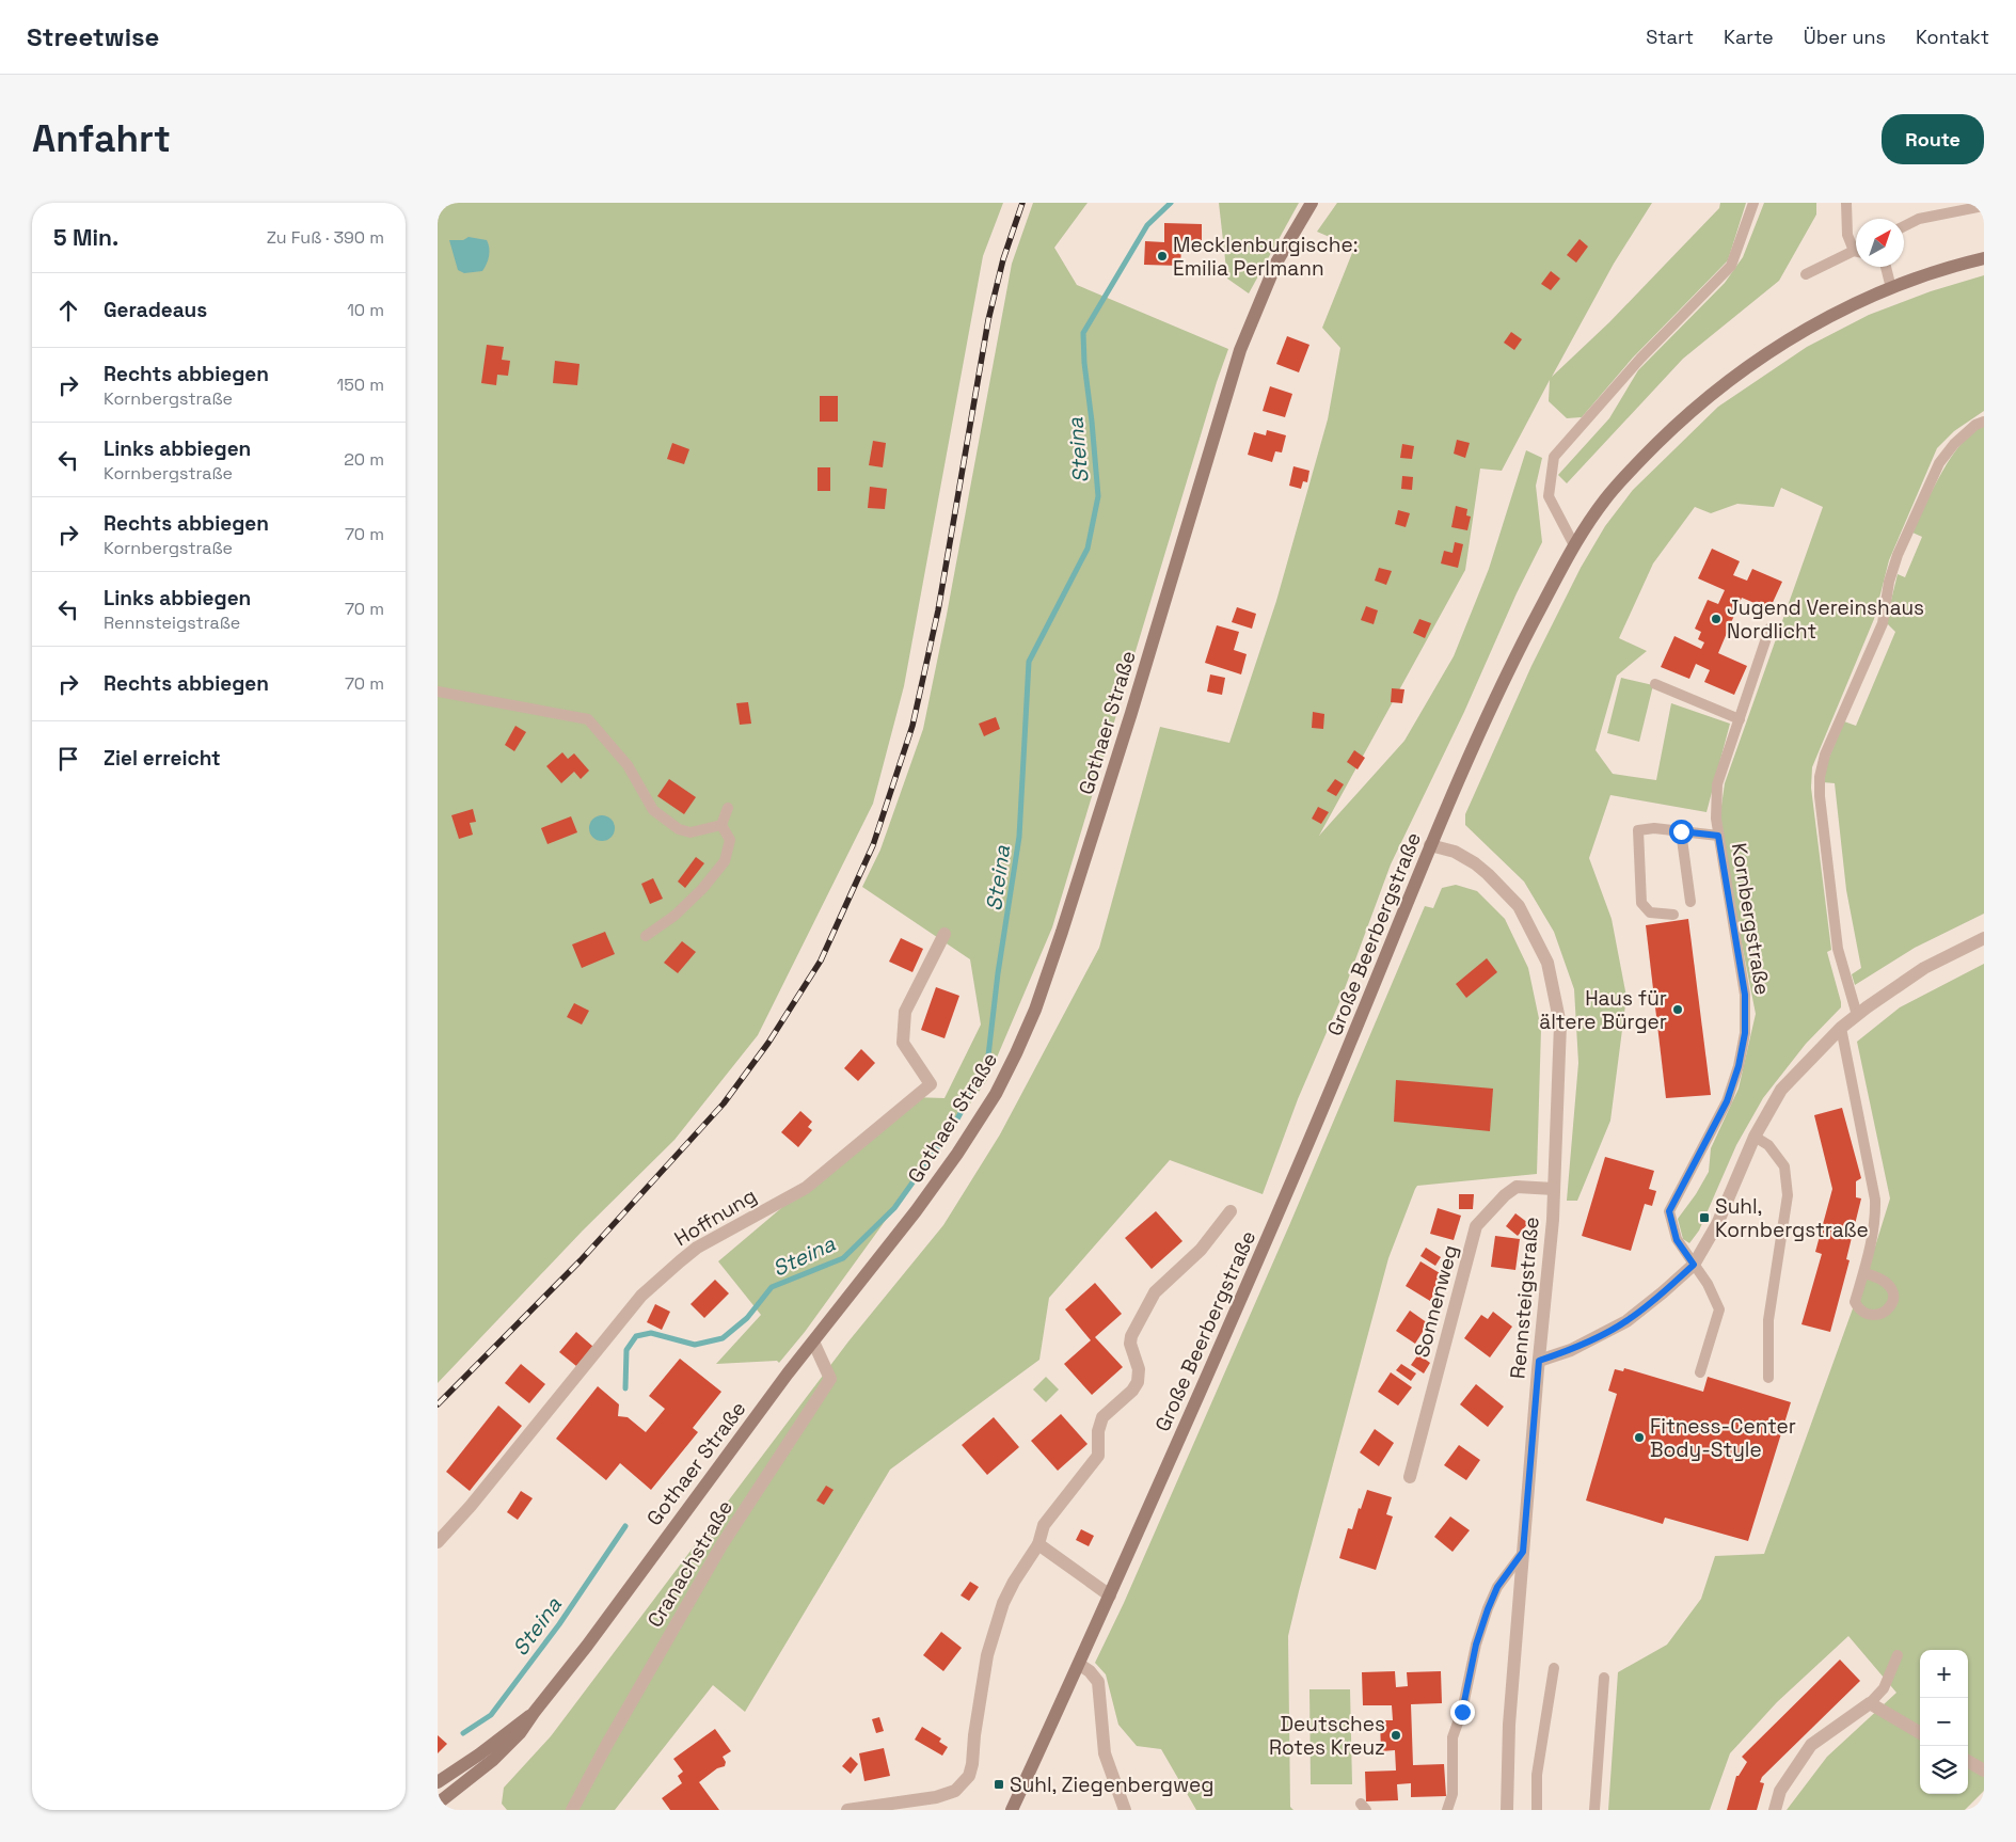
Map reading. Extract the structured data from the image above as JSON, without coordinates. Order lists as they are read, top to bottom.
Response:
{
  "streets": {
    "main road": ["Gothaer Straße", "Große Beerbergstraße"],
    "street": [
      "Hoffnung",
      "Rennsteigstraße",
      "Sonnenweg",
      "Cranachstraße"
    ],
    "lane": ["Kornbergstraße"]
  },
  "crossings": [
    ["Gothaer Straße", "Cranachstraße"],
    ["Große Beerbergstraße", "Rennsteigstraße"],
    ["Rennsteigstraße", "Sonnenweg"]
  ],
  "water": ["Steina"],
  "places": {
    "other": [
      "Mecklenburgische: Emilia Perlmann",
      "Jugend Vereinshaus Nordlicht",
      "Haus für ältere Bürger",
      "Fitness-Center Body-Style",
      "Deutsches Rotes Kreuz"
    ],
    "transit": ["Suhl, Kornbergstraße", "Suhl, Ziegenbergweg"]
  },
  "north": "top right",
  "page": {
    "header": "Streetwise",
    "nav": [
      "Start",
      "Karte",
      "Über uns",
      "Kontakt"
    ],
    "buttons": "Route",
    "title": "Anfahrt",
    "heading": ["5 Min.", "Zu Fuß · 390 m"],
    "list": [
      ["Geradeaus", "10 m"],
      ["Rechts abbiegen", "Kornbergstraße", "150 m"],
      ["Links abbiegen", "Kornbergstraße", "20 m"],
      ["Rechts abbiegen", "Kornbergstraße", "70 m"],
      ["Links abbiegen", "Rennsteigstraße", "70 m"],
      ["Rechts abbiegen", "70 m"],
      "Ziel erreicht"
    ],
    "map_buttons": ["+", "−"]
  }
}
